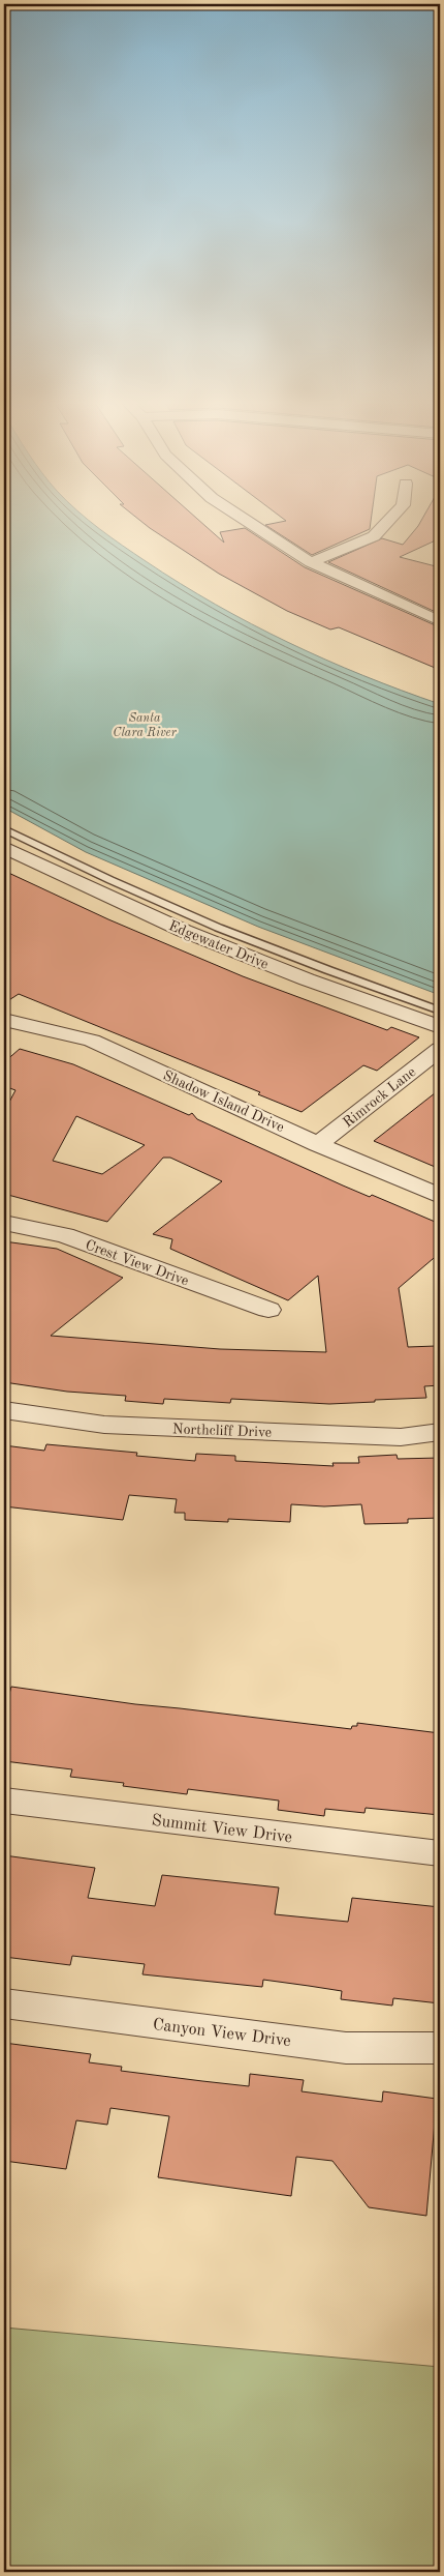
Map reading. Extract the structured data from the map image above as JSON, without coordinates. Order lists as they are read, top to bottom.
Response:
{
  "streets": {
    "street": [
      "Edgewater Drive",
      "Rimrock Lane",
      "Shadow Island Drive",
      "Crest View Drive",
      "Northcliff Drive",
      "Summit View Drive",
      "Canyon View Drive"
    ]
  },
  "crossings": [
    ["Rimrock Lane", "Shadow Island Drive"]
  ],
  "water": ["Santa Clara River"]
}
